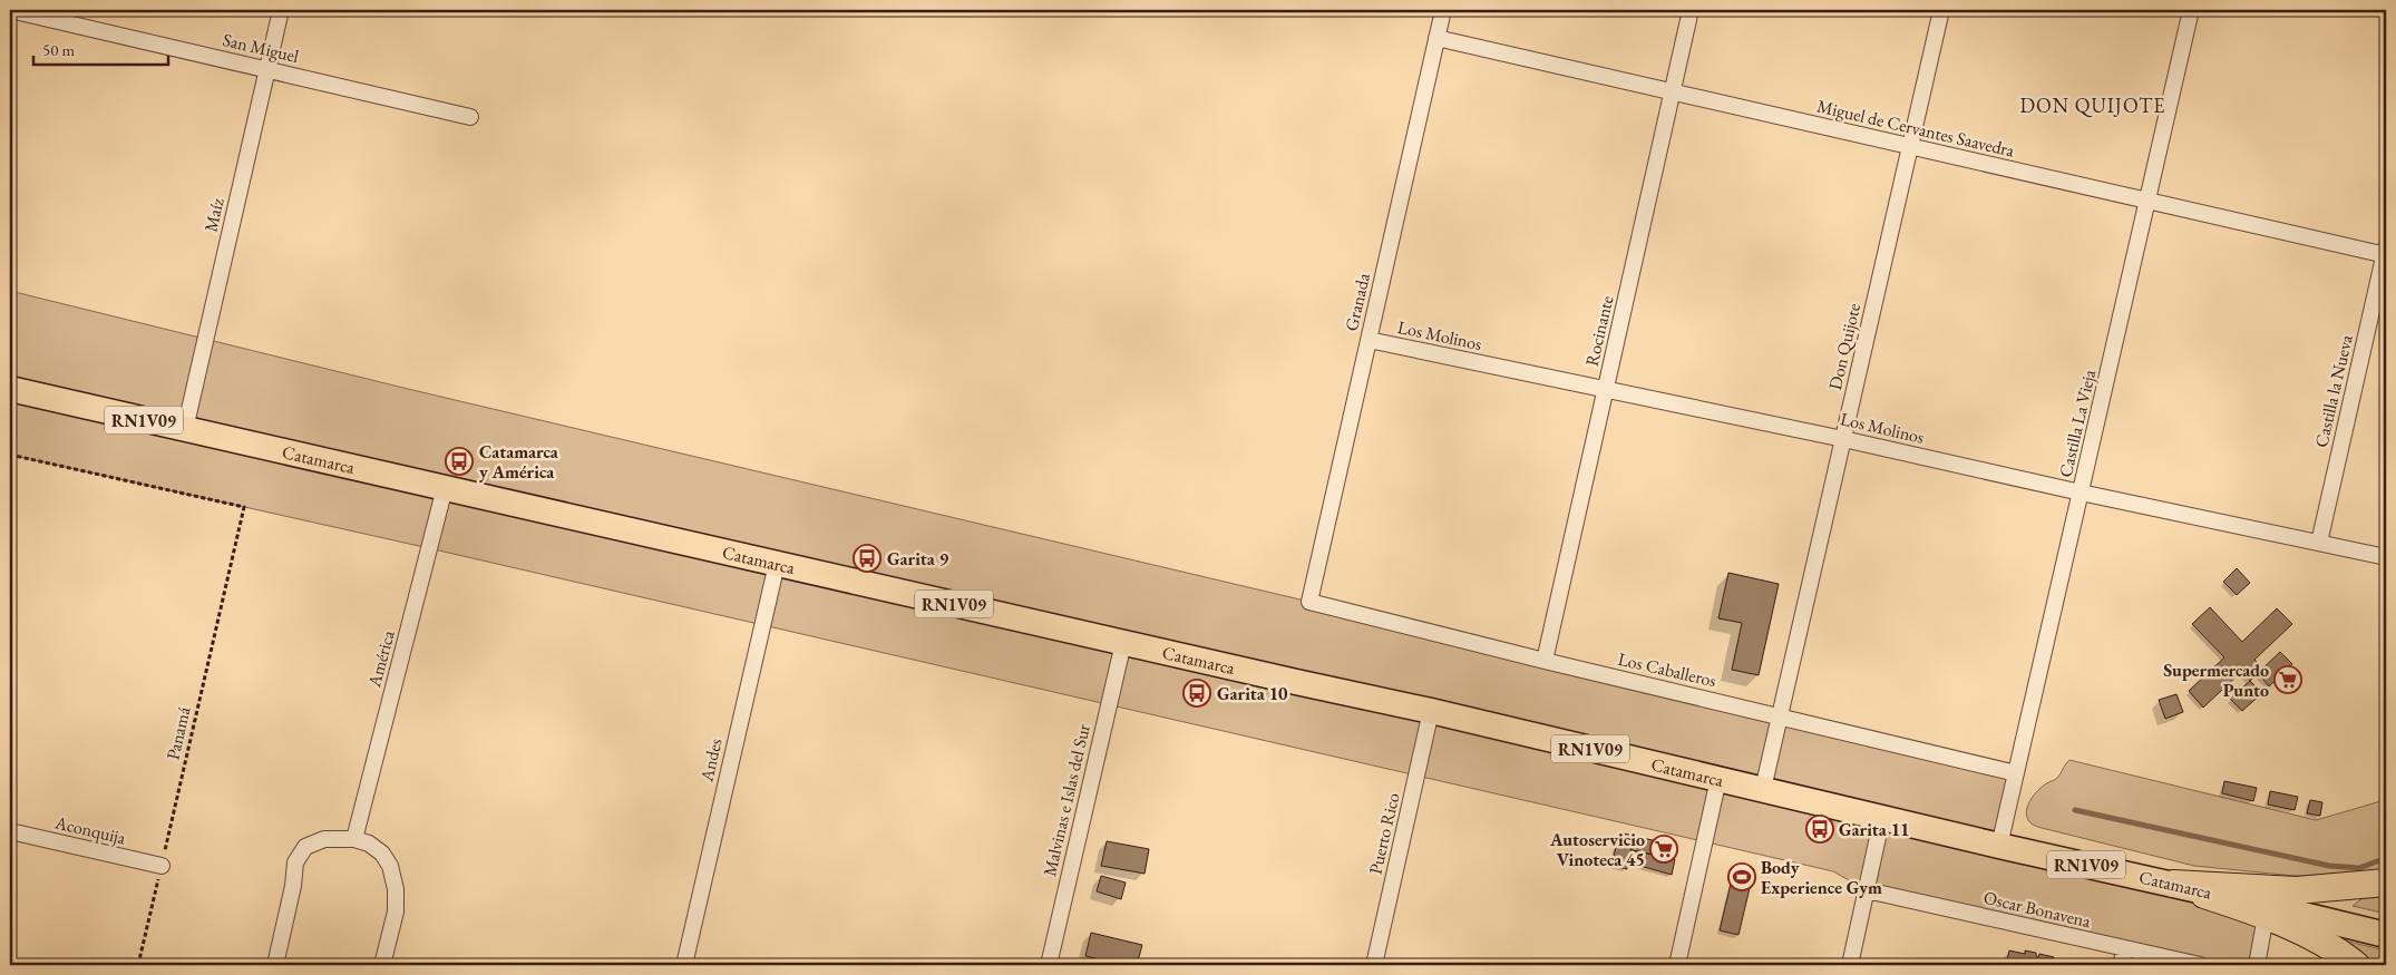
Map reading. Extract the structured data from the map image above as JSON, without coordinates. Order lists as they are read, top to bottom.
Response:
{
  "streets": {
    "main road": ["RN1V09", "Catamarca"],
    "street": [
      "San Miguel",
      "Miguel de Cervantes Saavedra",
      "Maíz",
      "Granada",
      "Rocinante",
      "Los Molinos",
      "Don Quijote",
      "Castilla la Nueva",
      "Castilla La Vieja",
      "América",
      "Los Caballeros",
      "Andes",
      "Malvinas e Islas del Sur",
      "Aconquija",
      "Puerto Rico",
      "Oscar Bonavena"
    ],
    "path": ["Panamá"]
  },
  "crossings": [
    ["San Miguel", "Maíz"],
    ["Miguel de Cervantes Saavedra", "Granada"],
    ["Miguel de Cervantes Saavedra", "Rocinante"],
    ["Miguel de Cervantes Saavedra", "Don Quijote"],
    ["Miguel de Cervantes Saavedra", "Castilla la Nueva"],
    ["Miguel de Cervantes Saavedra", "Castilla La Vieja"],
    ["Maíz", "Catamarca"],
    ["Granada", "Los Molinos"],
    ["Granada", "Los Caballeros"],
    ["Rocinante", "Los Molinos"],
    ["Rocinante", "Los Caballeros"],
    ["Los Molinos", "Don Quijote"],
    ["Los Molinos", "Castilla la Nueva"],
    ["Los Molinos", "Castilla La Vieja"],
    ["Don Quijote", "Catamarca"],
    ["Don Quijote", "Los Caballeros"],
    ["Castilla La Vieja", "Catamarca"],
    ["Castilla La Vieja", "Los Caballeros"],
    ["Catamarca", "América"],
    ["Catamarca", "Andes"],
    ["Catamarca", "Malvinas e Islas del Sur"],
    ["Catamarca", "Puerto Rico"],
    ["Panamá", "Aconquija"]
  ],
  "districts": ["DON QUIJOTE"],
  "places": {
    "bus stop": [
      "Catamarca y América",
      "Garita 9",
      "Garita 10",
      "Garita 11"
    ],
    "supermarket": ["Supermercado Punto", "Autoservicio Vinoteca 45"],
    "sports": ["Body Experience Gym"]
  },
  "scale_bar": "50 m"
}
